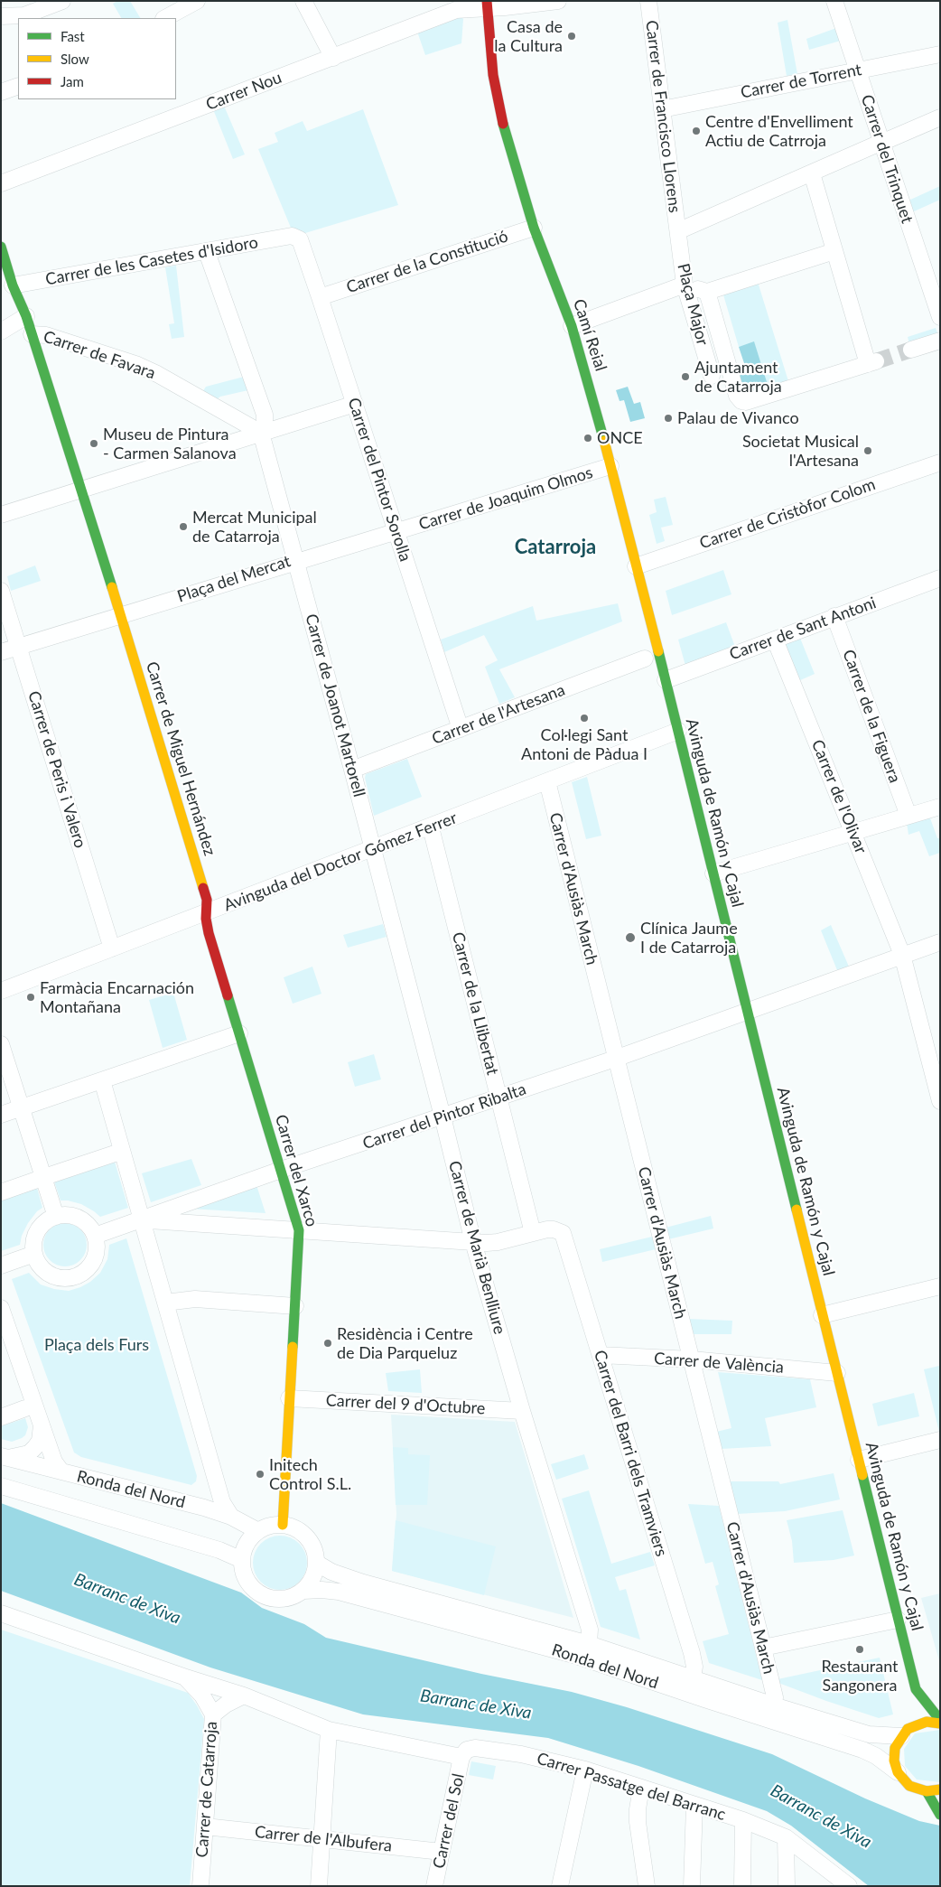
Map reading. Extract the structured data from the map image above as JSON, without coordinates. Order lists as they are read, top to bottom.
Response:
{
  "streets": {
    "street": [
      "Carrer de Torrent",
      "Carrer Nou",
      "Carrer de Francisco Llorens",
      "Carrer del Trinquet",
      "Carrer de les Casetes d'Isidoro",
      "Carrer de la Constitució",
      "Plaça Major",
      "Camí Reial",
      "Carrer de Favara",
      "Carrer del Pintor Sorolla",
      "Carrer de Joaquim Olmos",
      "Carrer de Cristòfor Colom",
      "Plaça del Mercat",
      "Carrer de Sant Antoni",
      "Carrer de Joanot Martorell",
      "Carrer de l'Artesana",
      "Carrer de la Figuera",
      "Carrer de Miguel Hernández",
      "Carrer de Peris i Valero",
      "Carrer de l'Olivar",
      "Avinguda de Ramón y Cajal",
      "Avinguda del Doctor Gómez Ferrer",
      "Carrer d'Ausiàs March",
      "Carrer de la Llibertat",
      "Carrer del Pintor Ribalta",
      "Carrer del Xarco",
      "Carrer de Marià Benlliure",
      "Carrer de València",
      "Carrer del 9 d'Octubre",
      "Carrer del Barri dels Tramviers",
      "Ronda del Nord",
      "Carrer Passatge del Barranc",
      "Carrer de Catarroja",
      "Carrer del Sol",
      "Carrer de l'Albufera"
    ]
  },
  "crossings": [
    ["Carrer de Torrent", "Carrer de Francisco Llorens"],
    ["Carrer de Torrent", "Carrer del Trinquet"],
    ["Carrer Nou", "Camí Reial"],
    ["Carrer de Francisco Llorens", "Plaça Major"],
    ["Carrer de les Casetes d'Isidoro", "Carrer del Pintor Sorolla"],
    ["Carrer de la Constitució", "Camí Reial"],
    ["Carrer de la Constitució", "Carrer del Pintor Sorolla"],
    ["Camí Reial", "Carrer de Joaquim Olmos"],
    ["Camí Reial", "Carrer de Cristòfor Colom"],
    ["Camí Reial", "Carrer de Sant Antoni"],
    ["Camí Reial", "Avinguda de Ramón y Cajal"],
    ["Carrer de Favara", "Plaça del Mercat"],
    ["Carrer del Pintor Sorolla", "Carrer de Joaquim Olmos"],
    ["Carrer del Pintor Sorolla", "Carrer de l'Artesana"],
    ["Carrer de Joaquim Olmos", "Plaça del Mercat"],
    ["Carrer de Joaquim Olmos", "Carrer de Joanot Martorell"],
    ["Plaça del Mercat", "Carrer de Joanot Martorell"],
    ["Plaça del Mercat", "Carrer de Miguel Hernández"],
    ["Plaça del Mercat", "Carrer de Peris i Valero"],
    ["Carrer de Sant Antoni", "Carrer de la Figuera"],
    ["Carrer de Sant Antoni", "Carrer de l'Olivar"],
    ["Carrer de Sant Antoni", "Avinguda de Ramón y Cajal"],
    ["Carrer de Joanot Martorell", "Carrer de l'Artesana"],
    ["Carrer de Joanot Martorell", "Avinguda del Doctor Gómez Ferrer"],
    ["Carrer de Joanot Martorell", "Carrer de Marià Benlliure"],
    ["Carrer de Miguel Hernández", "Avinguda del Doctor Gómez Ferrer"],
    ["Carrer de Miguel Hernández", "Carrer del Xarco"],
    ["Carrer de Peris i Valero", "Avinguda del Doctor Gómez Ferrer"],
    ["Carrer de l'Olivar", "Carrer del Pintor Ribalta"],
    ["Avinguda de Ramón y Cajal", "Avinguda del Doctor Gómez Ferrer"],
    ["Avinguda de Ramón y Cajal", "Carrer del Pintor Ribalta"],
    ["Avinguda de Ramón y Cajal", "Carrer de València"],
    ["Avinguda del Doctor Gómez Ferrer", "Carrer d'Ausiàs March"],
    ["Avinguda del Doctor Gómez Ferrer", "Carrer de la Llibertat"],
    ["Avinguda del Doctor Gómez Ferrer", "Carrer del Xarco"],
    ["Avinguda del Doctor Gómez Ferrer", "Carrer de Marià Benlliure"],
    ["Carrer d'Ausiàs March", "Carrer del Pintor Ribalta"],
    ["Carrer d'Ausiàs March", "Carrer de València"],
    ["Carrer d'Ausiàs March", "Ronda del Nord"],
    ["Carrer de la Llibertat", "Carrer del Pintor Ribalta"],
    ["Carrer de la Llibertat", "Carrer del Barri dels Tramviers"],
    ["Carrer del Pintor Ribalta", "Carrer del Xarco"],
    ["Carrer del Pintor Ribalta", "Carrer de Marià Benlliure"],
    ["Carrer del Xarco", "Carrer del 9 d'Octubre"],
    ["Carrer del Xarco", "Ronda del Nord"],
    ["Carrer de Marià Benlliure", "Carrer del 9 d'Octubre"],
    ["Carrer de Marià Benlliure", "Ronda del Nord"],
    ["Carrer de València", "Carrer del Barri dels Tramviers"],
    ["Carrer del Barri dels Tramviers", "Ronda del Nord"],
    ["Carrer Passatge del Barranc", "Carrer del Sol"],
    ["Carrer de Catarroja", "Carrer de l'Albufera"],
    ["Carrer del Sol", "Carrer de l'Albufera"]
  ],
  "districts": ["Catarroja"],
  "water": ["Barranc de Xiva"],
  "parks": ["Plaça dels Furs"],
  "places": [
    "Casa de la Cultura",
    "Centre d'Envelliment Actiu de Catrroja",
    "Ajuntament de Catarroja",
    "Palau de Vivanco",
    "ONCE",
    "Museu de Pintura - Carmen Salanova",
    "Societat Musical l'Artesana",
    "Mercat Municipal de Catarroja",
    "Col·legi Sant Antoni de Pàdua I",
    "Clínica Jaume I de Catarroja",
    "Farmàcia Encarnación Montañana",
    "Residència i Centre de Dia Parqueluz",
    "Initech Control S.L.",
    "Restaurant Sangonera"
  ],
  "legend": ["Fast", "Slow", "Jam"]
}
